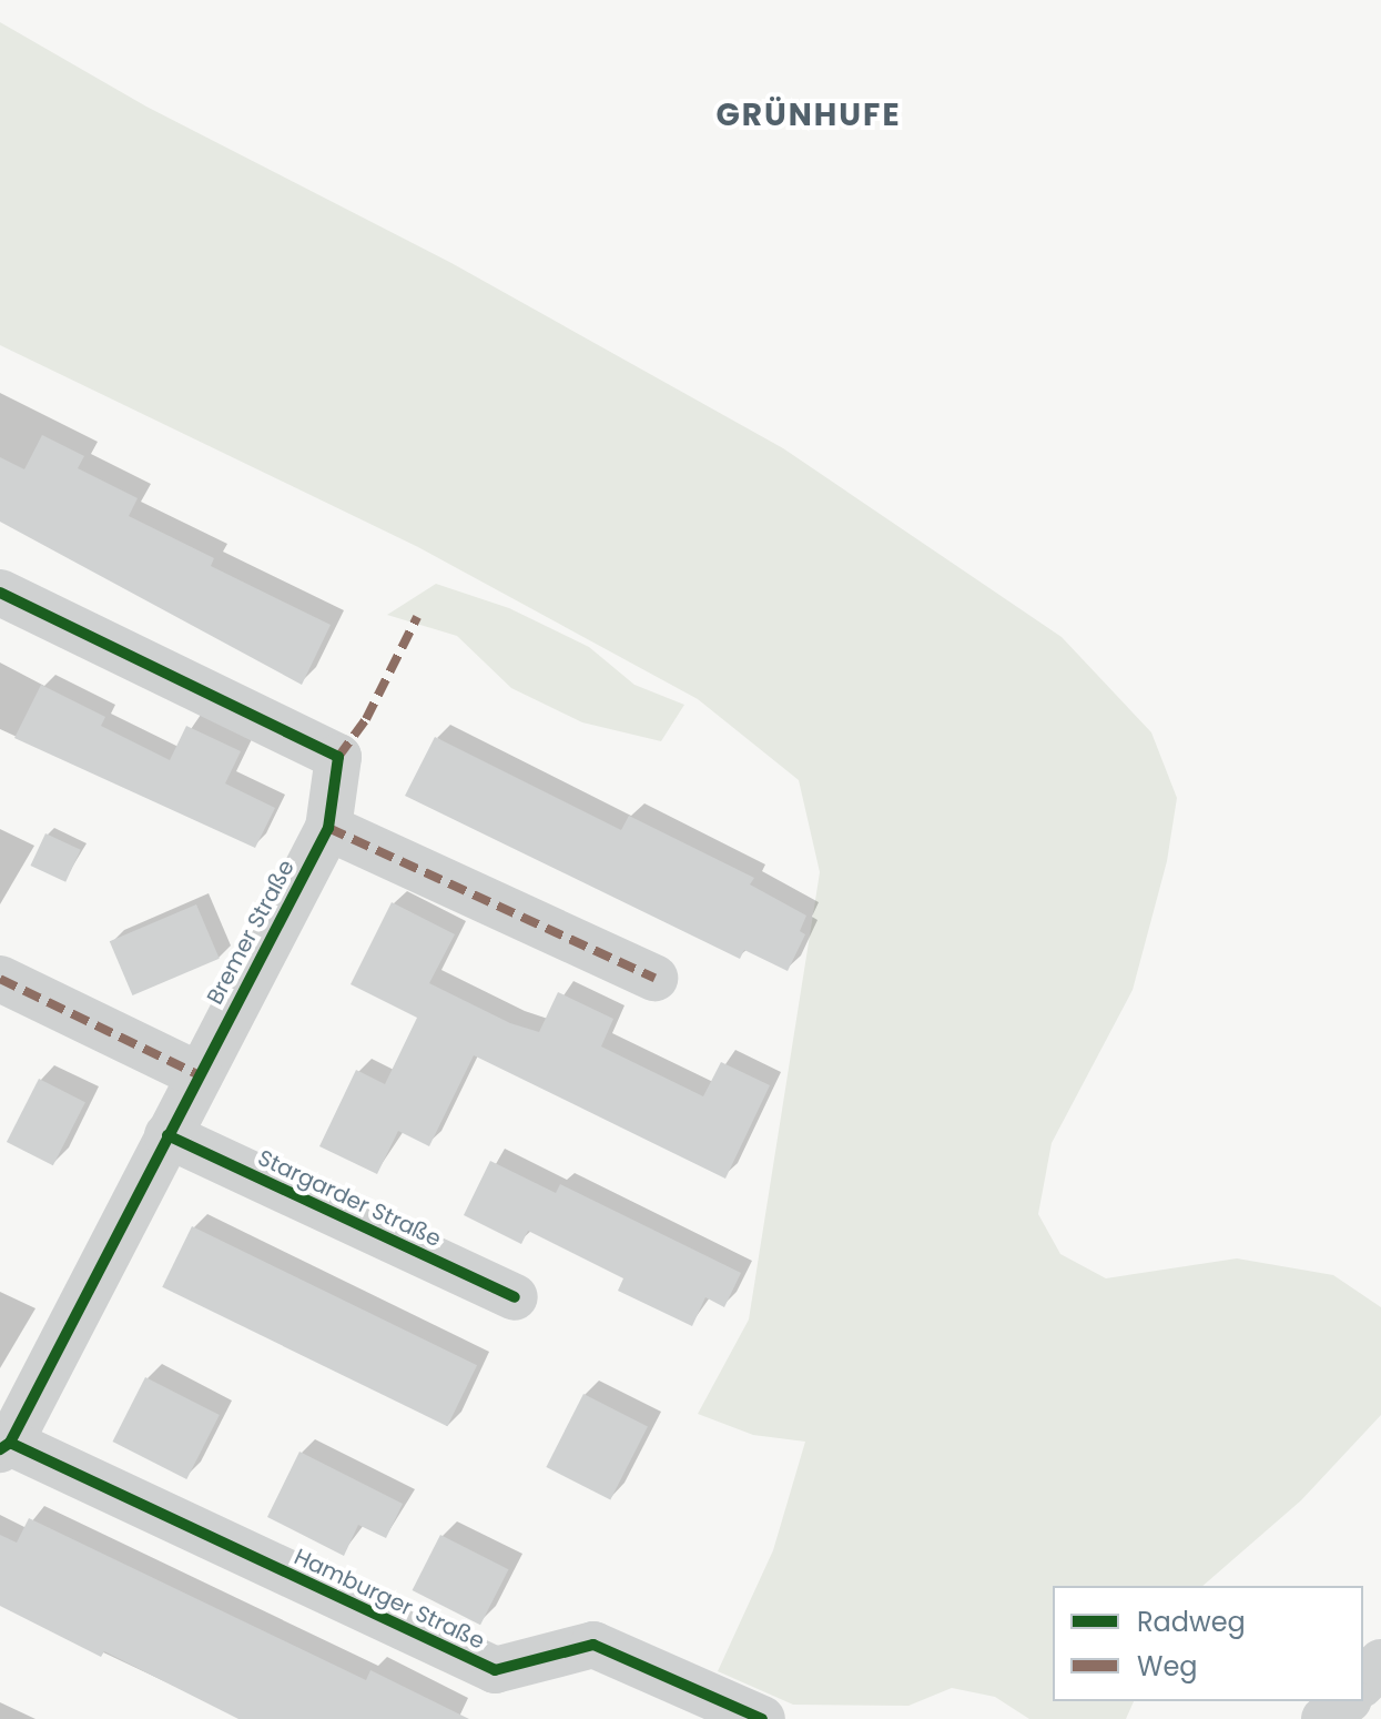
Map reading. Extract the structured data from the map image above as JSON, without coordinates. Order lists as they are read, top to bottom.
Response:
{
  "streets": {
    "street": ["Bremer Straße", "Stargarder Straße", "Hamburger Straße"]
  },
  "crossings": [
    ["Bremer Straße", "Stargarder Straße"],
    ["Bremer Straße", "Hamburger Straße"]
  ],
  "districts": ["GRÜNHUFE"],
  "legend": ["Radweg", "Weg"]
}
